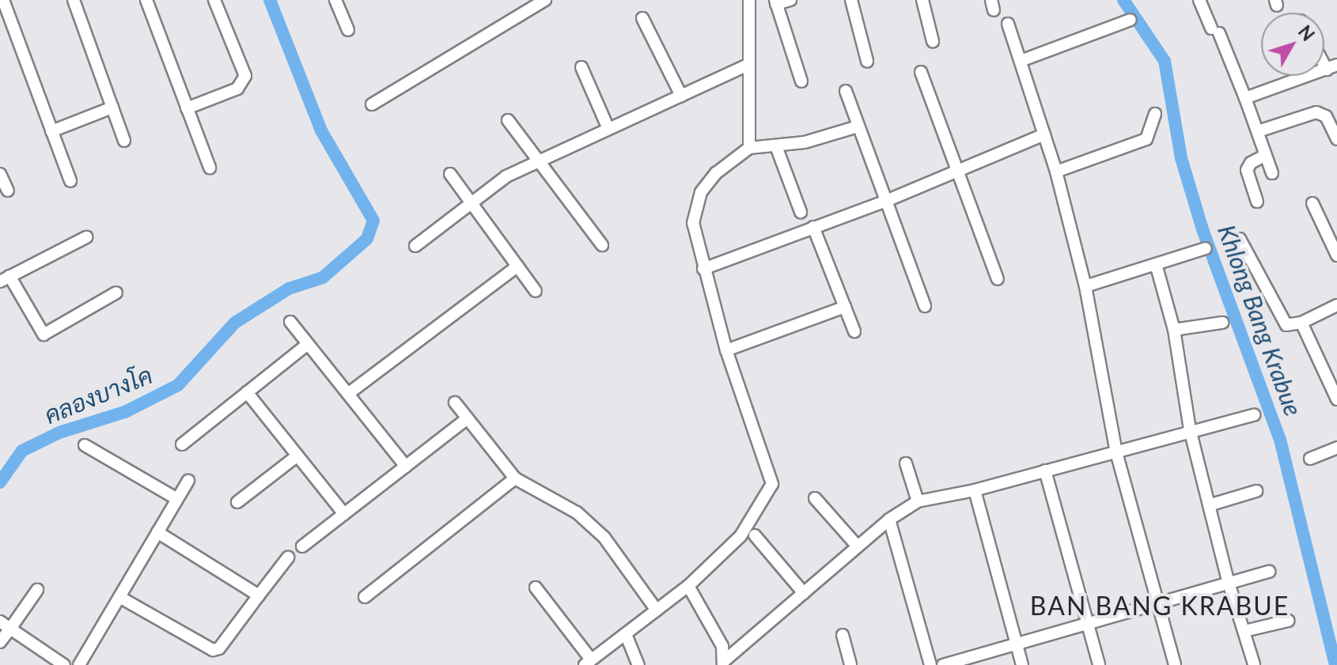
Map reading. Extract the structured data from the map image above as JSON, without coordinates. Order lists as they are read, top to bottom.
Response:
{
  "districts": ["BAN BANG KRABUE"],
  "water": ["Khlong Bang Krabue", "คลองบางโค"],
  "north": "top right"
}
